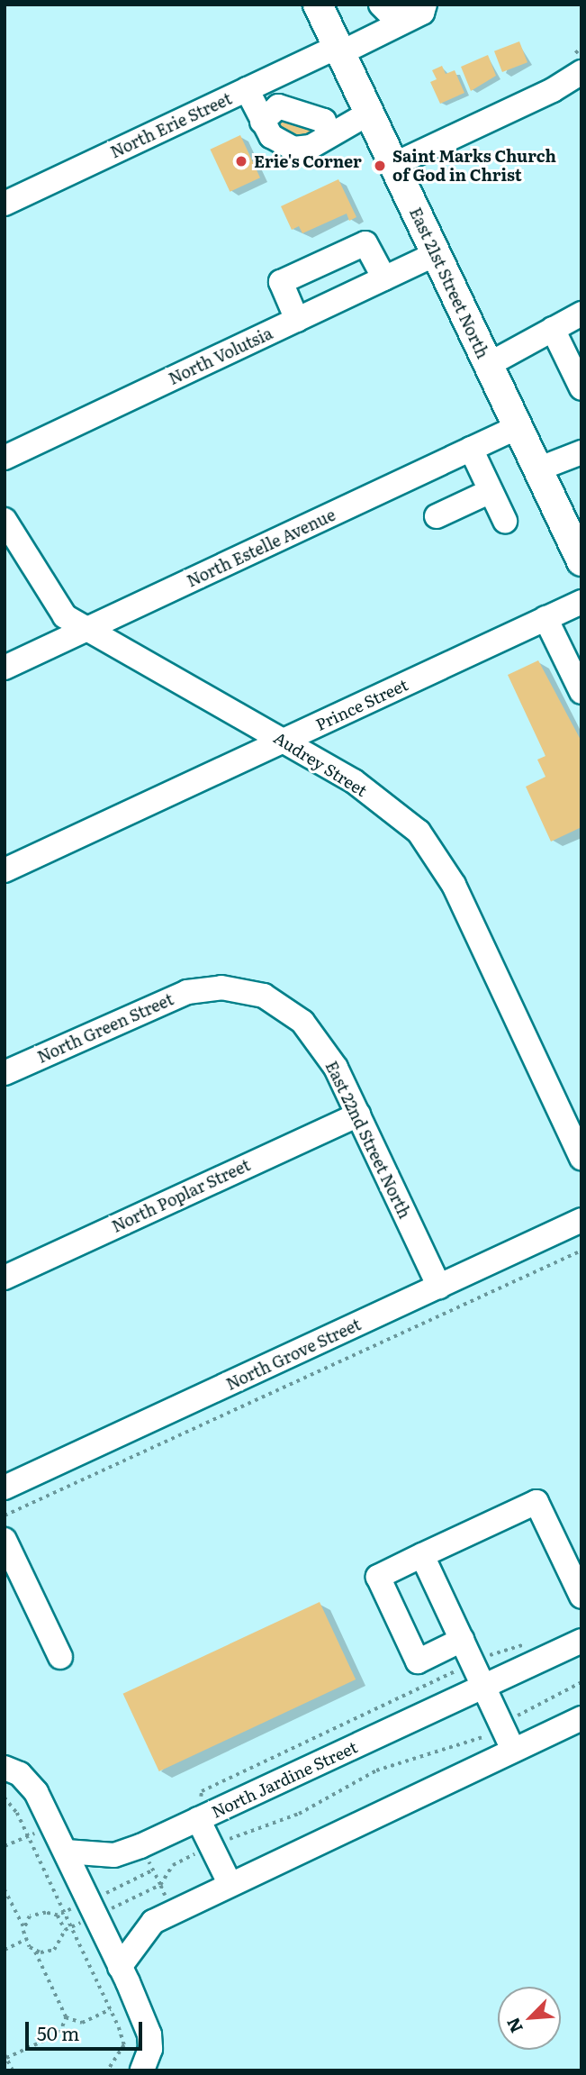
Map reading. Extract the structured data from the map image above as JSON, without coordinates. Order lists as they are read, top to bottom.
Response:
{
  "streets": {
    "main road": ["East 21st Street North"],
    "street": [
      "North Erie Street",
      "North Volutsia",
      "North Estelle Avenue",
      "Prince Street",
      "Audrey Street",
      "North Green Street",
      "East 22nd Street North",
      "North Poplar Street",
      "North Grove Street",
      "North Jardine Street"
    ]
  },
  "crossings": [
    ["North Erie Street", "East 21st Street North"],
    ["East 21st Street North", "North Volutsia"],
    ["East 21st Street North", "North Estelle Avenue"],
    ["North Estelle Avenue", "Audrey Street"],
    ["Prince Street", "Audrey Street"],
    ["North Green Street", "East 22nd Street North"],
    ["East 22nd Street North", "North Poplar Street"],
    ["East 22nd Street North", "North Grove Street"]
  ],
  "places": ["Erie's Corner", "Saint Marks Church of God in Christ"],
  "scale_bar": "50 m",
  "north": "bottom left"
}
